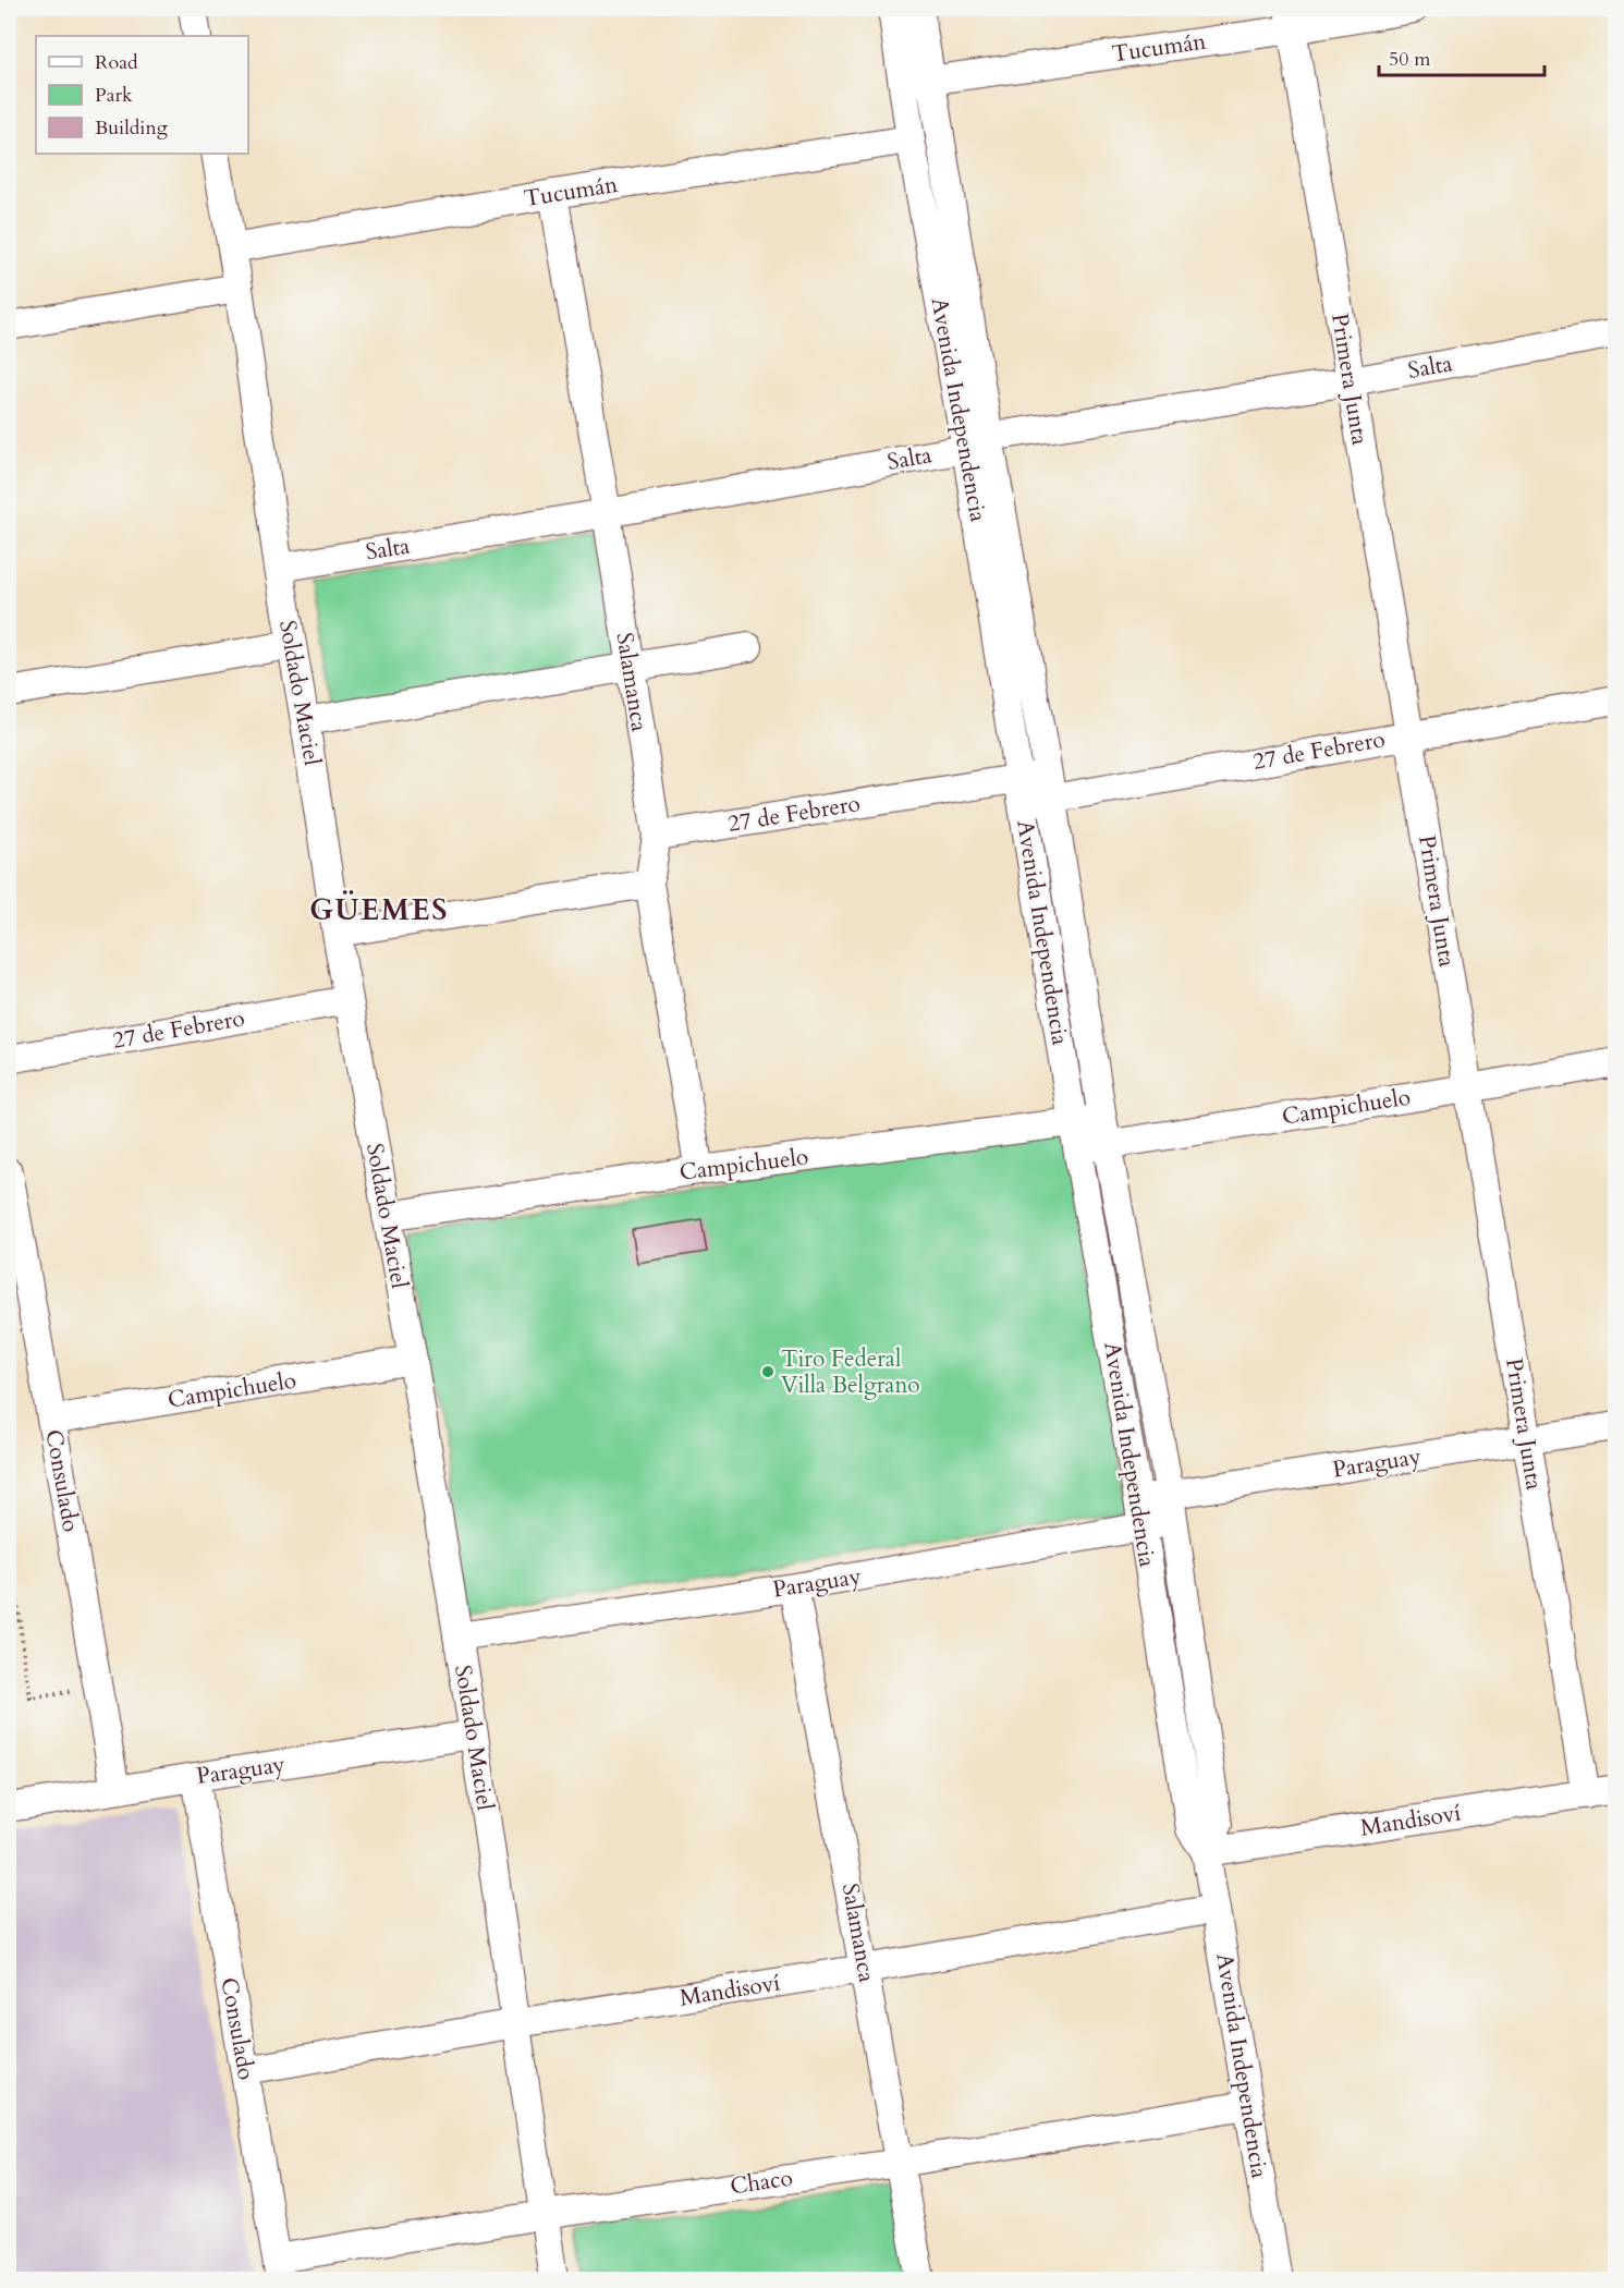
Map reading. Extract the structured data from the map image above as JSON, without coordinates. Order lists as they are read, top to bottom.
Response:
{
  "streets": {
    "street": [
      "Tucumán",
      "Salta",
      "Primera Junta",
      "Avenida Independencia",
      "Salamanca",
      "Soldado Maciel",
      "27 de Febrero",
      "Campichuelo",
      "Paraguay",
      "Consulado",
      "Mandisoví",
      "Chaco"
    ]
  },
  "crossings": [
    ["Tucumán", "Primera Junta"],
    ["Tucumán", "Avenida Independencia"],
    ["Tucumán", "Salamanca"],
    ["Tucumán", "Soldado Maciel"],
    ["Salta", "Primera Junta"],
    ["Salta", "Avenida Independencia"],
    ["Salta", "Salamanca"],
    ["Salta", "Soldado Maciel"],
    ["Primera Junta", "27 de Febrero"],
    ["Primera Junta", "Campichuelo"],
    ["Primera Junta", "Paraguay"],
    ["Primera Junta", "Mandisoví"],
    ["Avenida Independencia", "27 de Febrero"],
    ["Avenida Independencia", "Campichuelo"],
    ["Avenida Independencia", "Paraguay"],
    ["Avenida Independencia", "Mandisoví"],
    ["Avenida Independencia", "Chaco"],
    ["Salamanca", "27 de Febrero"],
    ["Salamanca", "Campichuelo"],
    ["Salamanca", "Paraguay"],
    ["Salamanca", "Mandisoví"],
    ["Salamanca", "Chaco"],
    ["Soldado Maciel", "27 de Febrero"],
    ["Soldado Maciel", "Campichuelo"],
    ["Soldado Maciel", "Paraguay"],
    ["Soldado Maciel", "Mandisoví"],
    ["Soldado Maciel", "Chaco"],
    ["Campichuelo", "Consulado"],
    ["Paraguay", "Consulado"],
    ["Consulado", "Mandisoví"],
    ["Consulado", "Chaco"]
  ],
  "districts": ["GÜEMES"],
  "places": ["Tiro Federal Villa Belgrano"],
  "legend": ["Road", "Park", "Building"],
  "scale_bar": "50 m"
}
